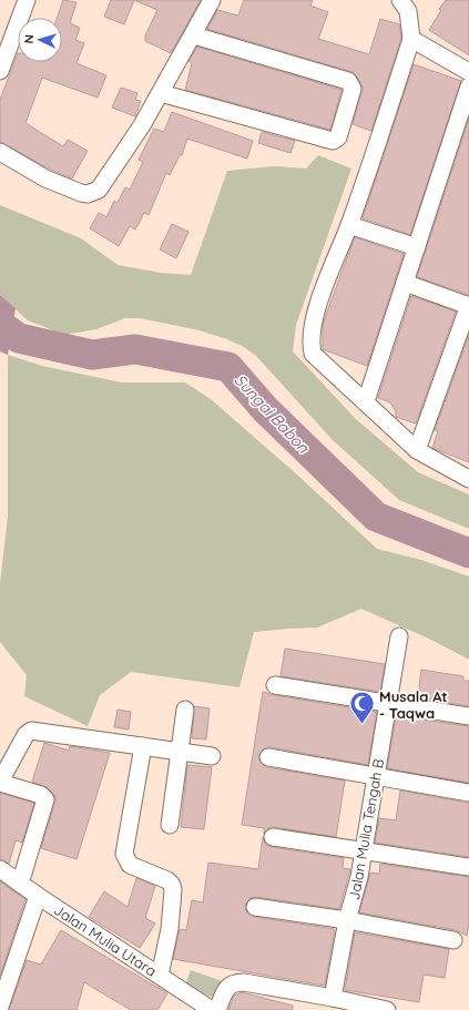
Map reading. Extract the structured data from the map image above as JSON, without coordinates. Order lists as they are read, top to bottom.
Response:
{
  "streets": {
    "street": ["Jalan Mulia Tengah B", "Jalan Mulia Utara"]
  },
  "water": ["Sungai Babon"],
  "places": {
    "mosque": ["Musala At - Taqwa"]
  },
  "north": "left"
}
